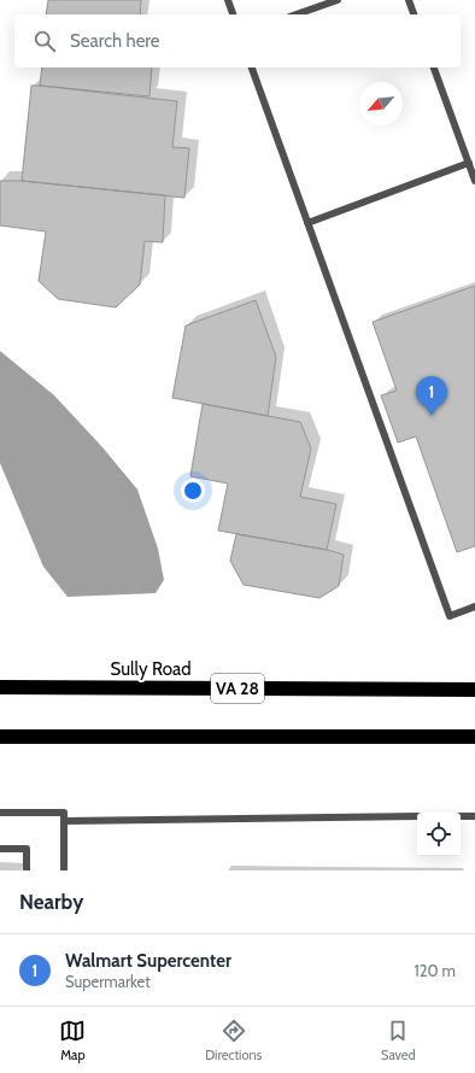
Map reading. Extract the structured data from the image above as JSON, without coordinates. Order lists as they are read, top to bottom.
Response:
{
  "streets": {
    "highway": ["Sully Road", "VA 28"]
  },
  "north": "bottom left",
  "page": {
    "search": "Search here",
    "pins": "1",
    "heading": "Nearby",
    "list": [
      {
        "mark": "1",
        "name": "Walmart Supercenter",
        "note": "Supermarket",
        "value": "120 m"
      }
    ],
    "nav": ["Map", "Directions", "Saved"]
  }
}
